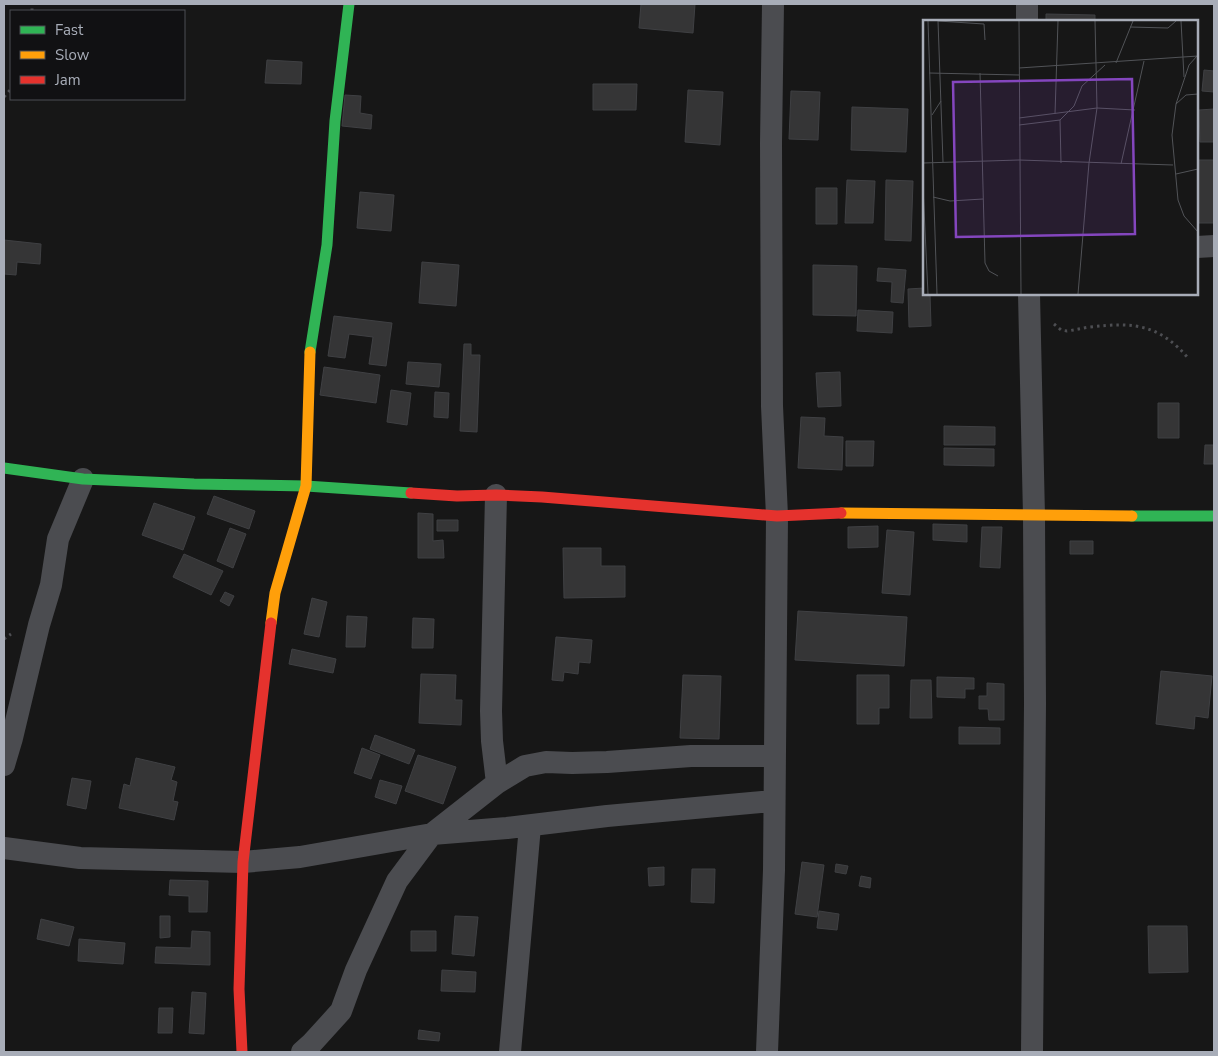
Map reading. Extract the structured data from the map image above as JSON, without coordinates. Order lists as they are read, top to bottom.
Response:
{
  "legend": ["Fast", "Slow", "Jam"]
}
